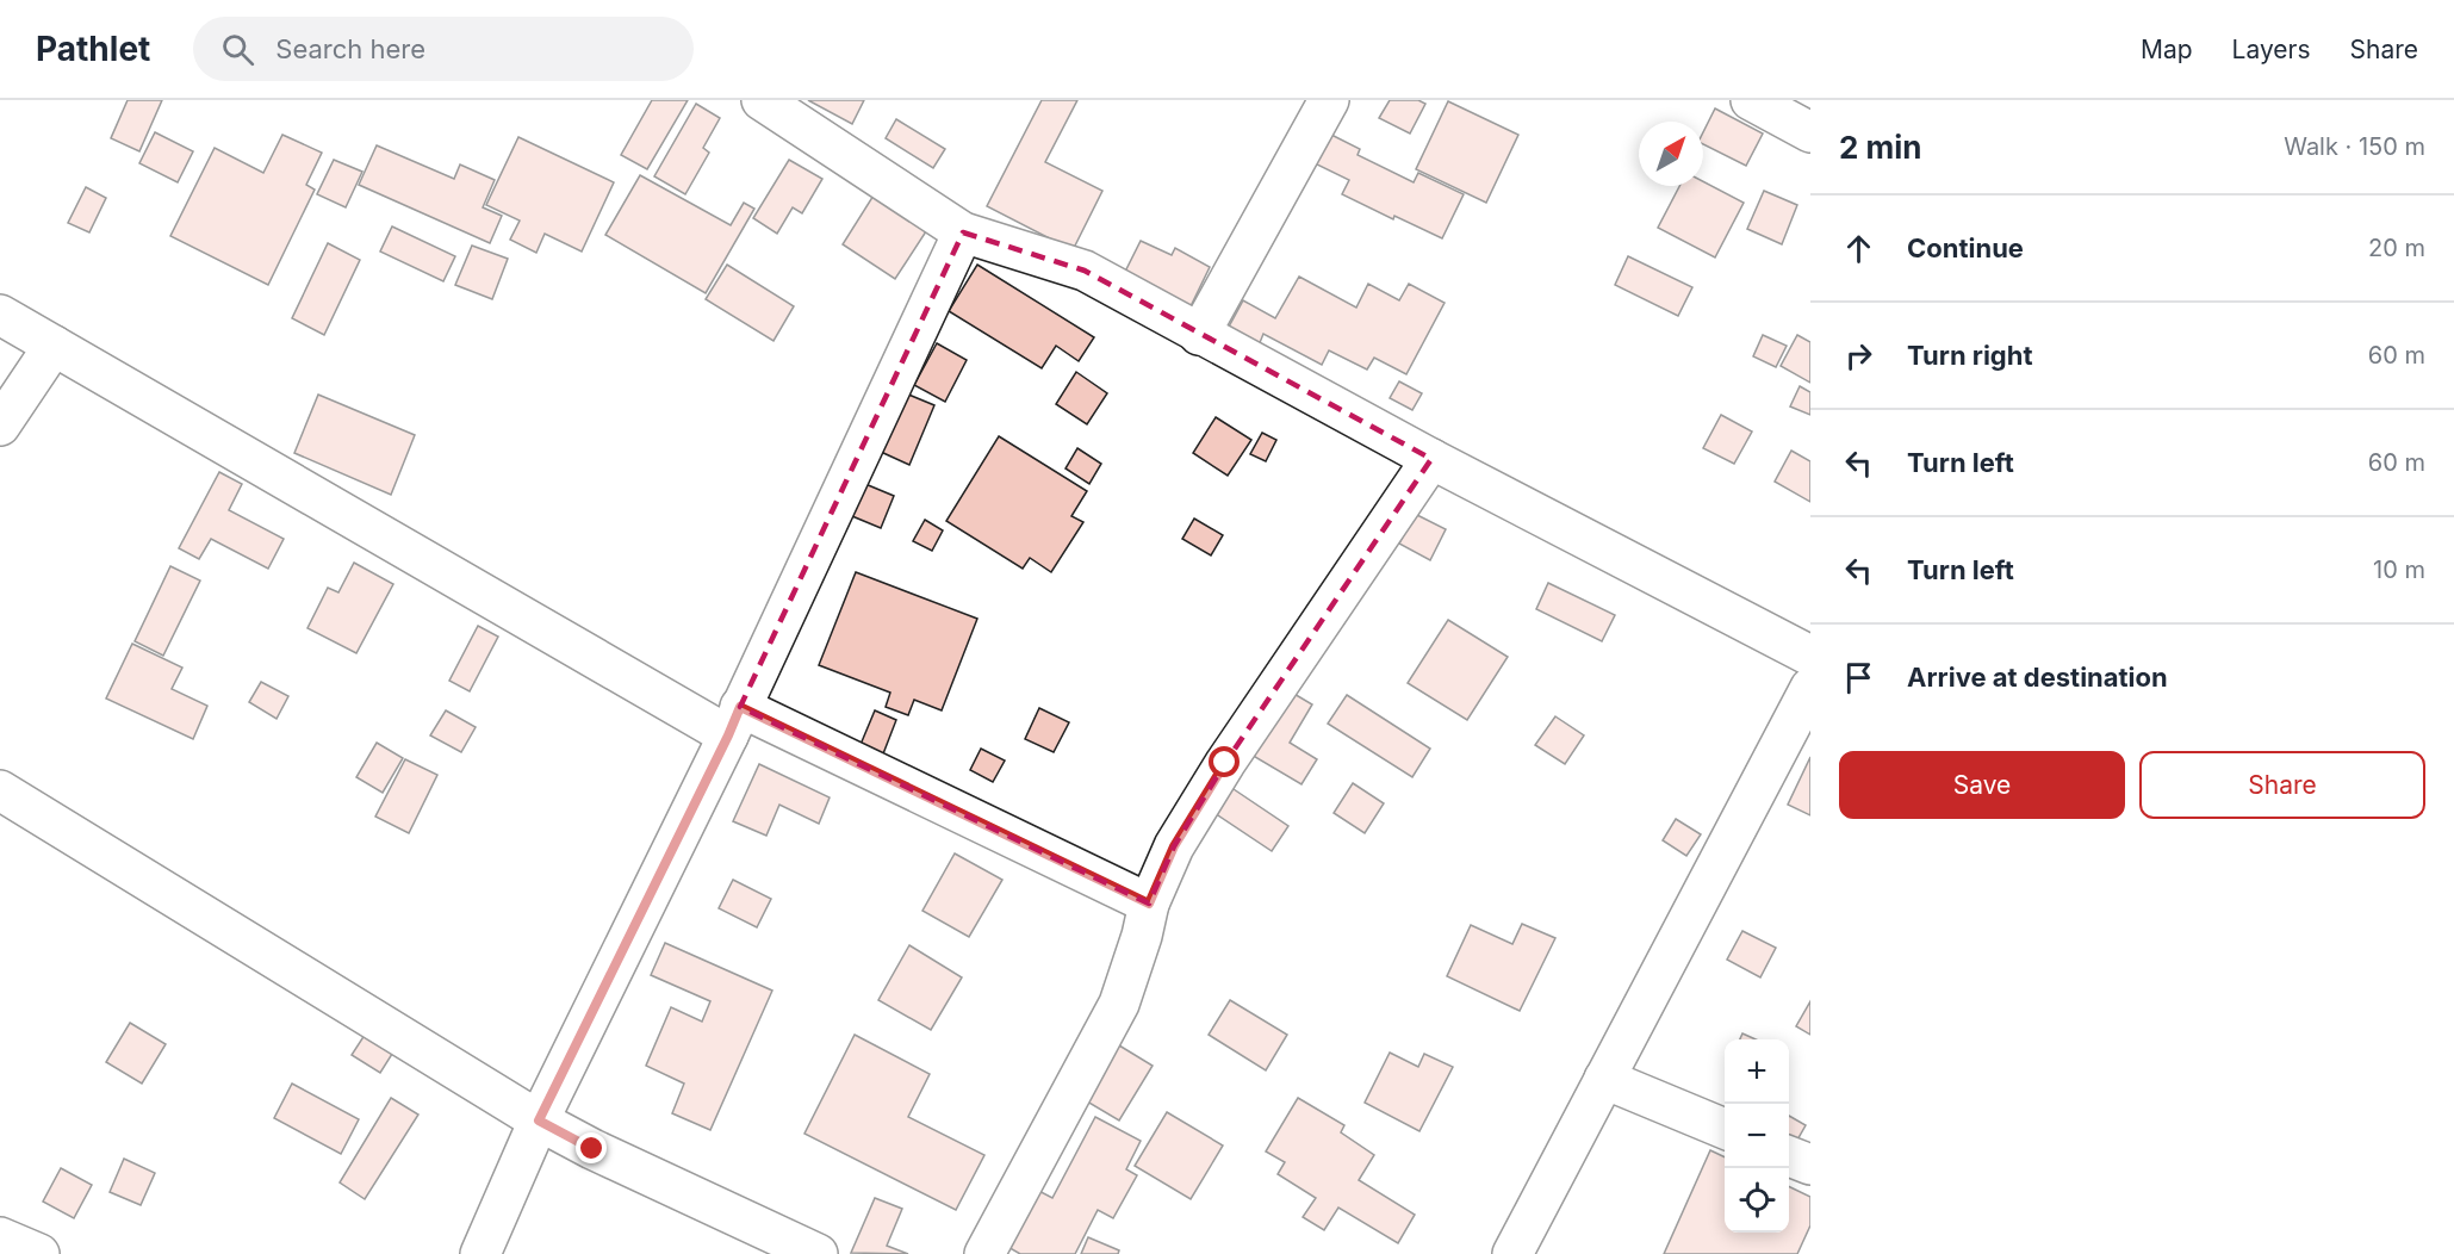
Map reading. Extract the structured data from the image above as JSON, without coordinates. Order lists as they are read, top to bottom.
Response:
{
  "north": "top right",
  "page": {
    "header": "Pathlet",
    "search": "Search here",
    "nav": ["Map", "Layers", "Share"],
    "heading": ["2 min", "Walk · 150 m"],
    "list": [
      ["Continue", "20 m"],
      ["Turn right", "60 m"],
      ["Turn left", "60 m"],
      ["Turn left", "10 m"],
      "Arrive at destination"
    ],
    "buttons": ["Save", "Share"],
    "map_buttons": ["+", "−"]
  }
}
